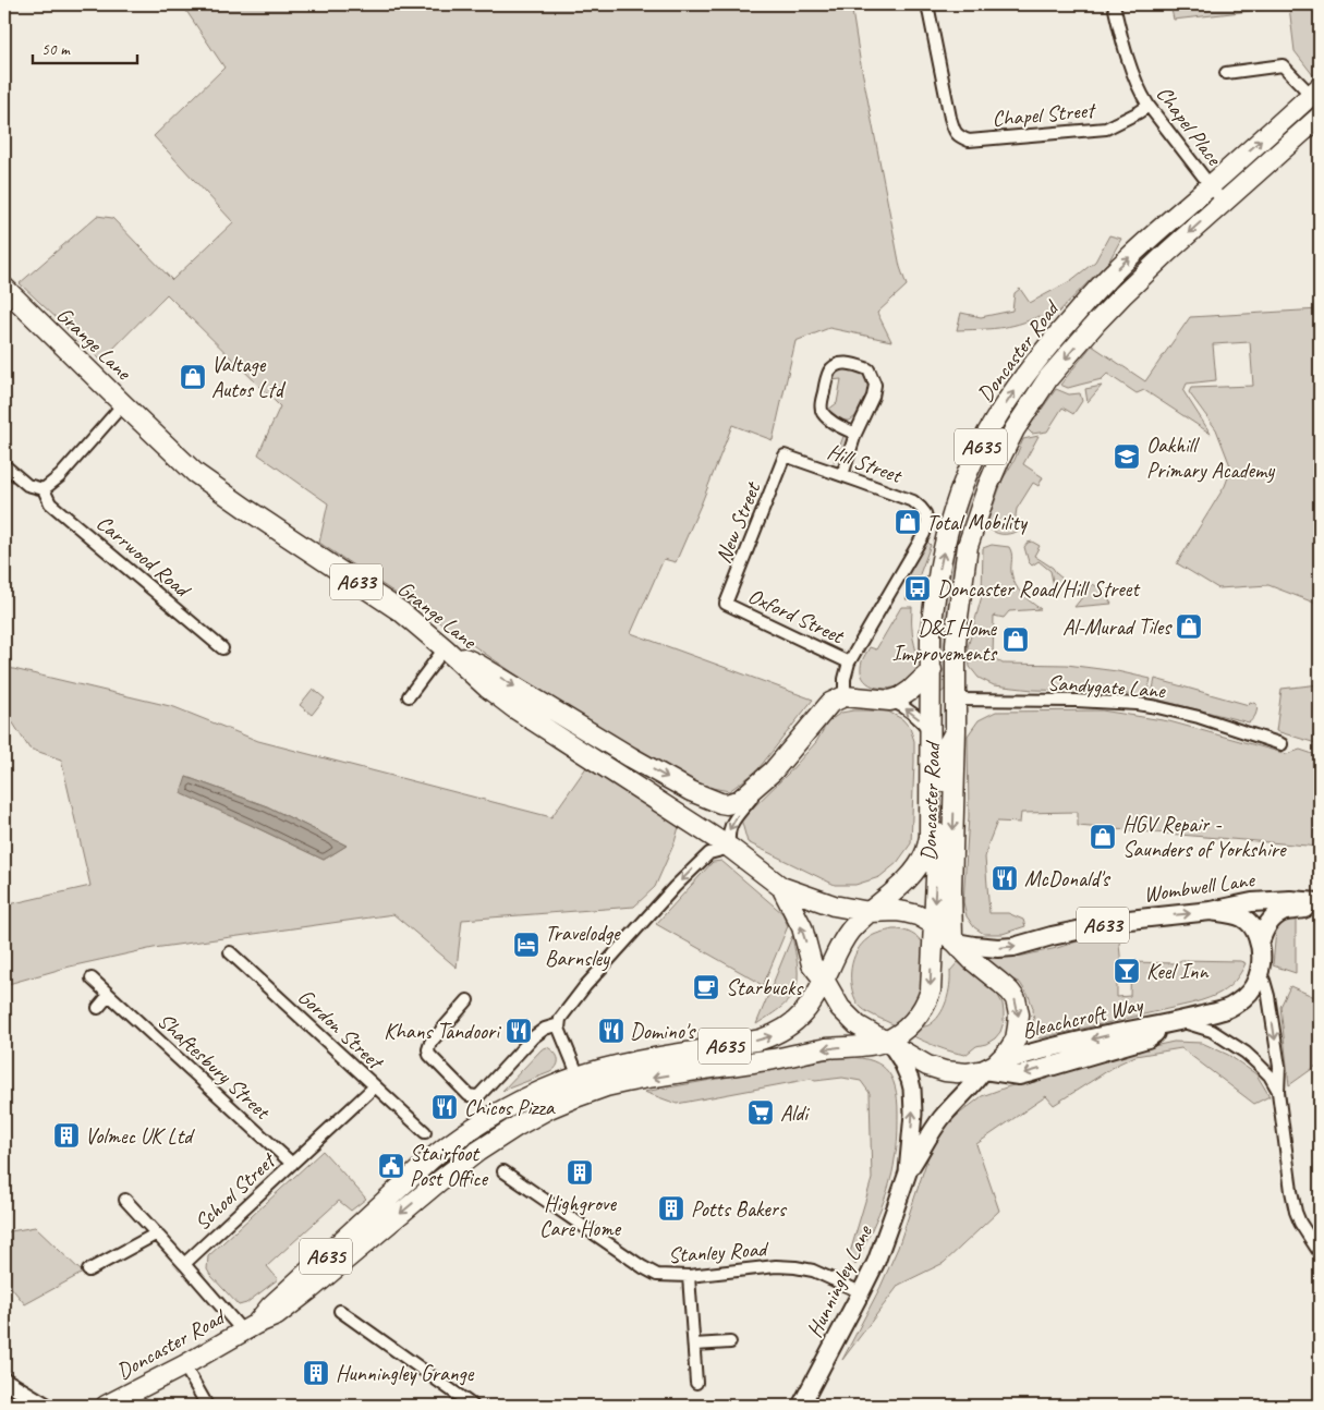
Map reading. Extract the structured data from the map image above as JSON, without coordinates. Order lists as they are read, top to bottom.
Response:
{
  "streets": {
    "highway": [
      "Grange Lane",
      "Doncaster Road",
      "A635",
      "A633"
    ],
    "main road": ["Wombwell Lane", "Bleachcroft Way", "Hunningley Lane"],
    "street": [
      "Chapel Street",
      "Chapel Place",
      "Hill Street",
      "New Street",
      "Carrwood Road",
      "Oxford Street",
      "Sandygate Lane",
      "Gordon Street",
      "Shaftesbury Street",
      "School Street",
      "Stanley Road"
    ]
  },
  "crossings": [
    ["Chapel Street", "Chapel Place"],
    ["Chapel Place", "Doncaster Road"],
    ["Grange Lane", "Doncaster Road"],
    ["Grange Lane", "A635"],
    ["Grange Lane", "A633"],
    ["Grange Lane", "Hunningley Lane"],
    ["Doncaster Road", "A635"],
    ["Doncaster Road", "A633"],
    ["Doncaster Road", "Sandygate Lane"],
    ["Doncaster Road", "Wombwell Lane"],
    ["Doncaster Road", "Hunningley Lane"],
    ["A635", "A633"],
    ["A635", "Hunningley Lane"],
    ["Hill Street", "New Street"],
    ["Hill Street", "Oxford Street"],
    ["New Street", "Oxford Street"],
    ["A633", "Wombwell Lane"],
    ["A633", "Bleachcroft Way"],
    ["A633", "Hunningley Lane"],
    ["Wombwell Lane", "Bleachcroft Way"],
    ["Bleachcroft Way", "Hunningley Lane"],
    ["Gordon Street", "School Street"],
    ["Shaftesbury Street", "School Street"],
    ["Stanley Road", "Hunningley Lane"]
  ],
  "one_way": ["Wombwell Lane"],
  "places": {
    "shop": [
      "Valtage Autos Ltd",
      "Total Mobility",
      "Al-Murad Tiles",
      "D&I Home Improvements",
      "HGV Repair - Saunders of Yorkshire"
    ],
    "school or university": ["Oakhill Primary Academy"],
    "bus stop": ["Doncaster Road/Hill Street"],
    "restaurant": [
      "McDonald's",
      "Khans Tandoori",
      "Domino's",
      "Chicos Pizza"
    ],
    "hotel": ["Travelodge Barnsley"],
    "bar": ["Keel Inn"],
    "cafe": ["Starbucks"],
    "supermarket": ["Aldi"],
    "building": [
      "Volmec UK Ltd",
      "Highgrove Care Home",
      "Potts Bakers",
      "Hunningley Grange"
    ],
    "public building": ["Stairfoot Post Office"]
  },
  "scale_bar": "50 m"
}
